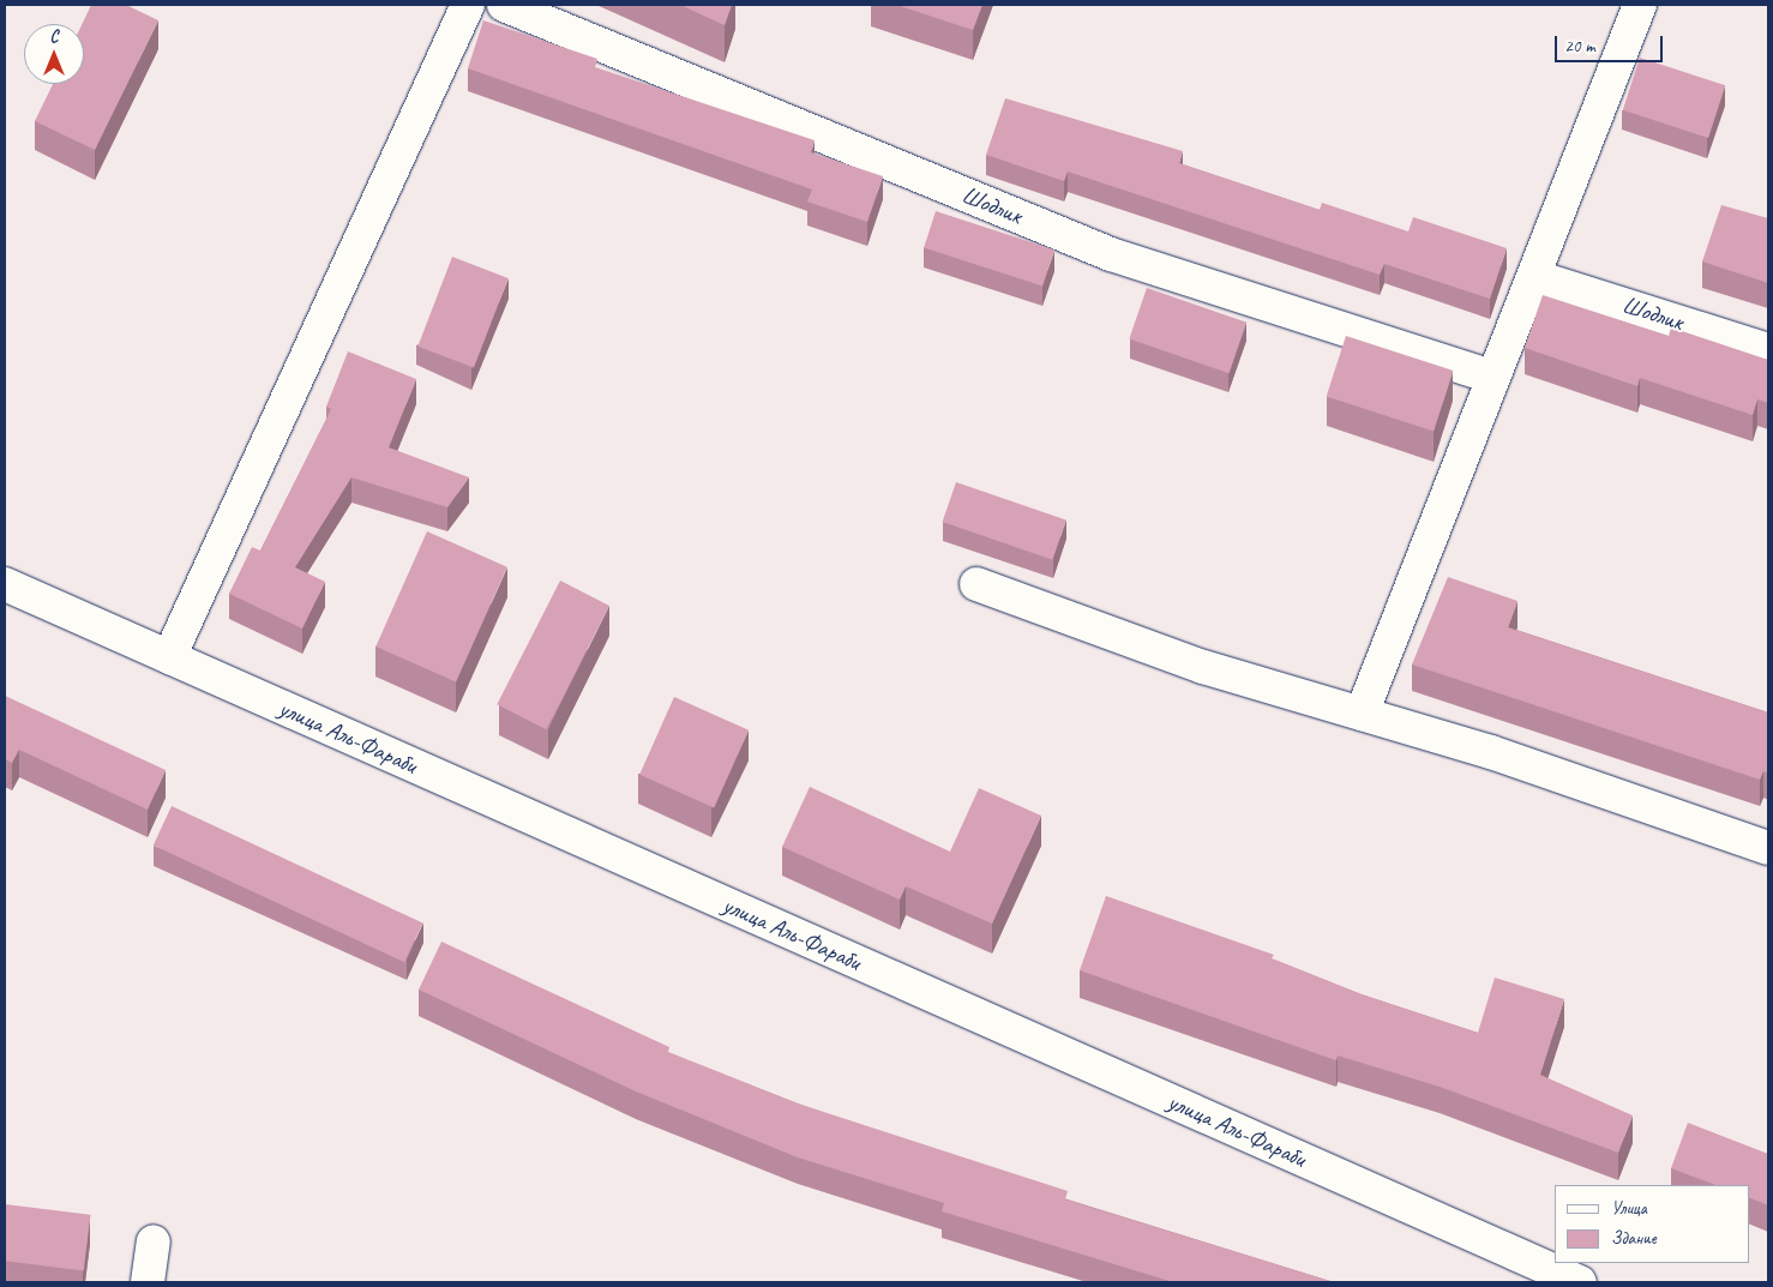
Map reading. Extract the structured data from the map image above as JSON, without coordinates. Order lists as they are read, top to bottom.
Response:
{
  "streets": {
    "street": ["Шодлик", "улица Аль-Фараби"]
  },
  "legend": ["Улица", "Здание"],
  "scale_bar": "20 m",
  "north": "top"
}
